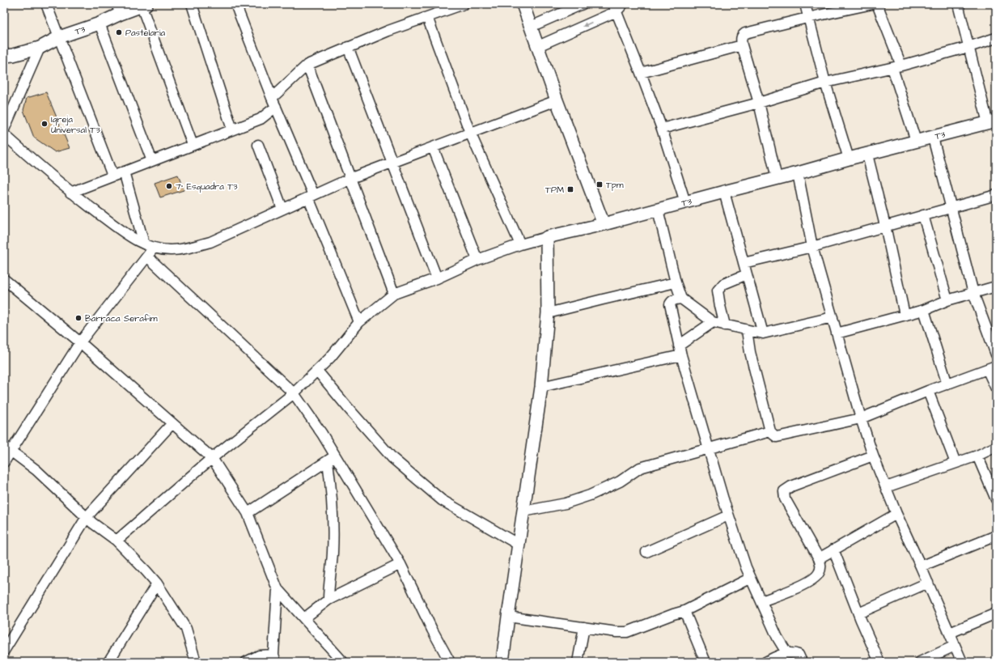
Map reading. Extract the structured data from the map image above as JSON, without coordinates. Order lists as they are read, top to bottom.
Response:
{
  "streets": {
    "street": ["T3"]
  },
  "places": {
    "other": [
      "Pastelaria",
      "Igreja Universal T3",
      "7° Esquadra T3",
      "Barraca Serafim"
    ],
    "transit": ["Tpm", "TPM"]
  }
}
